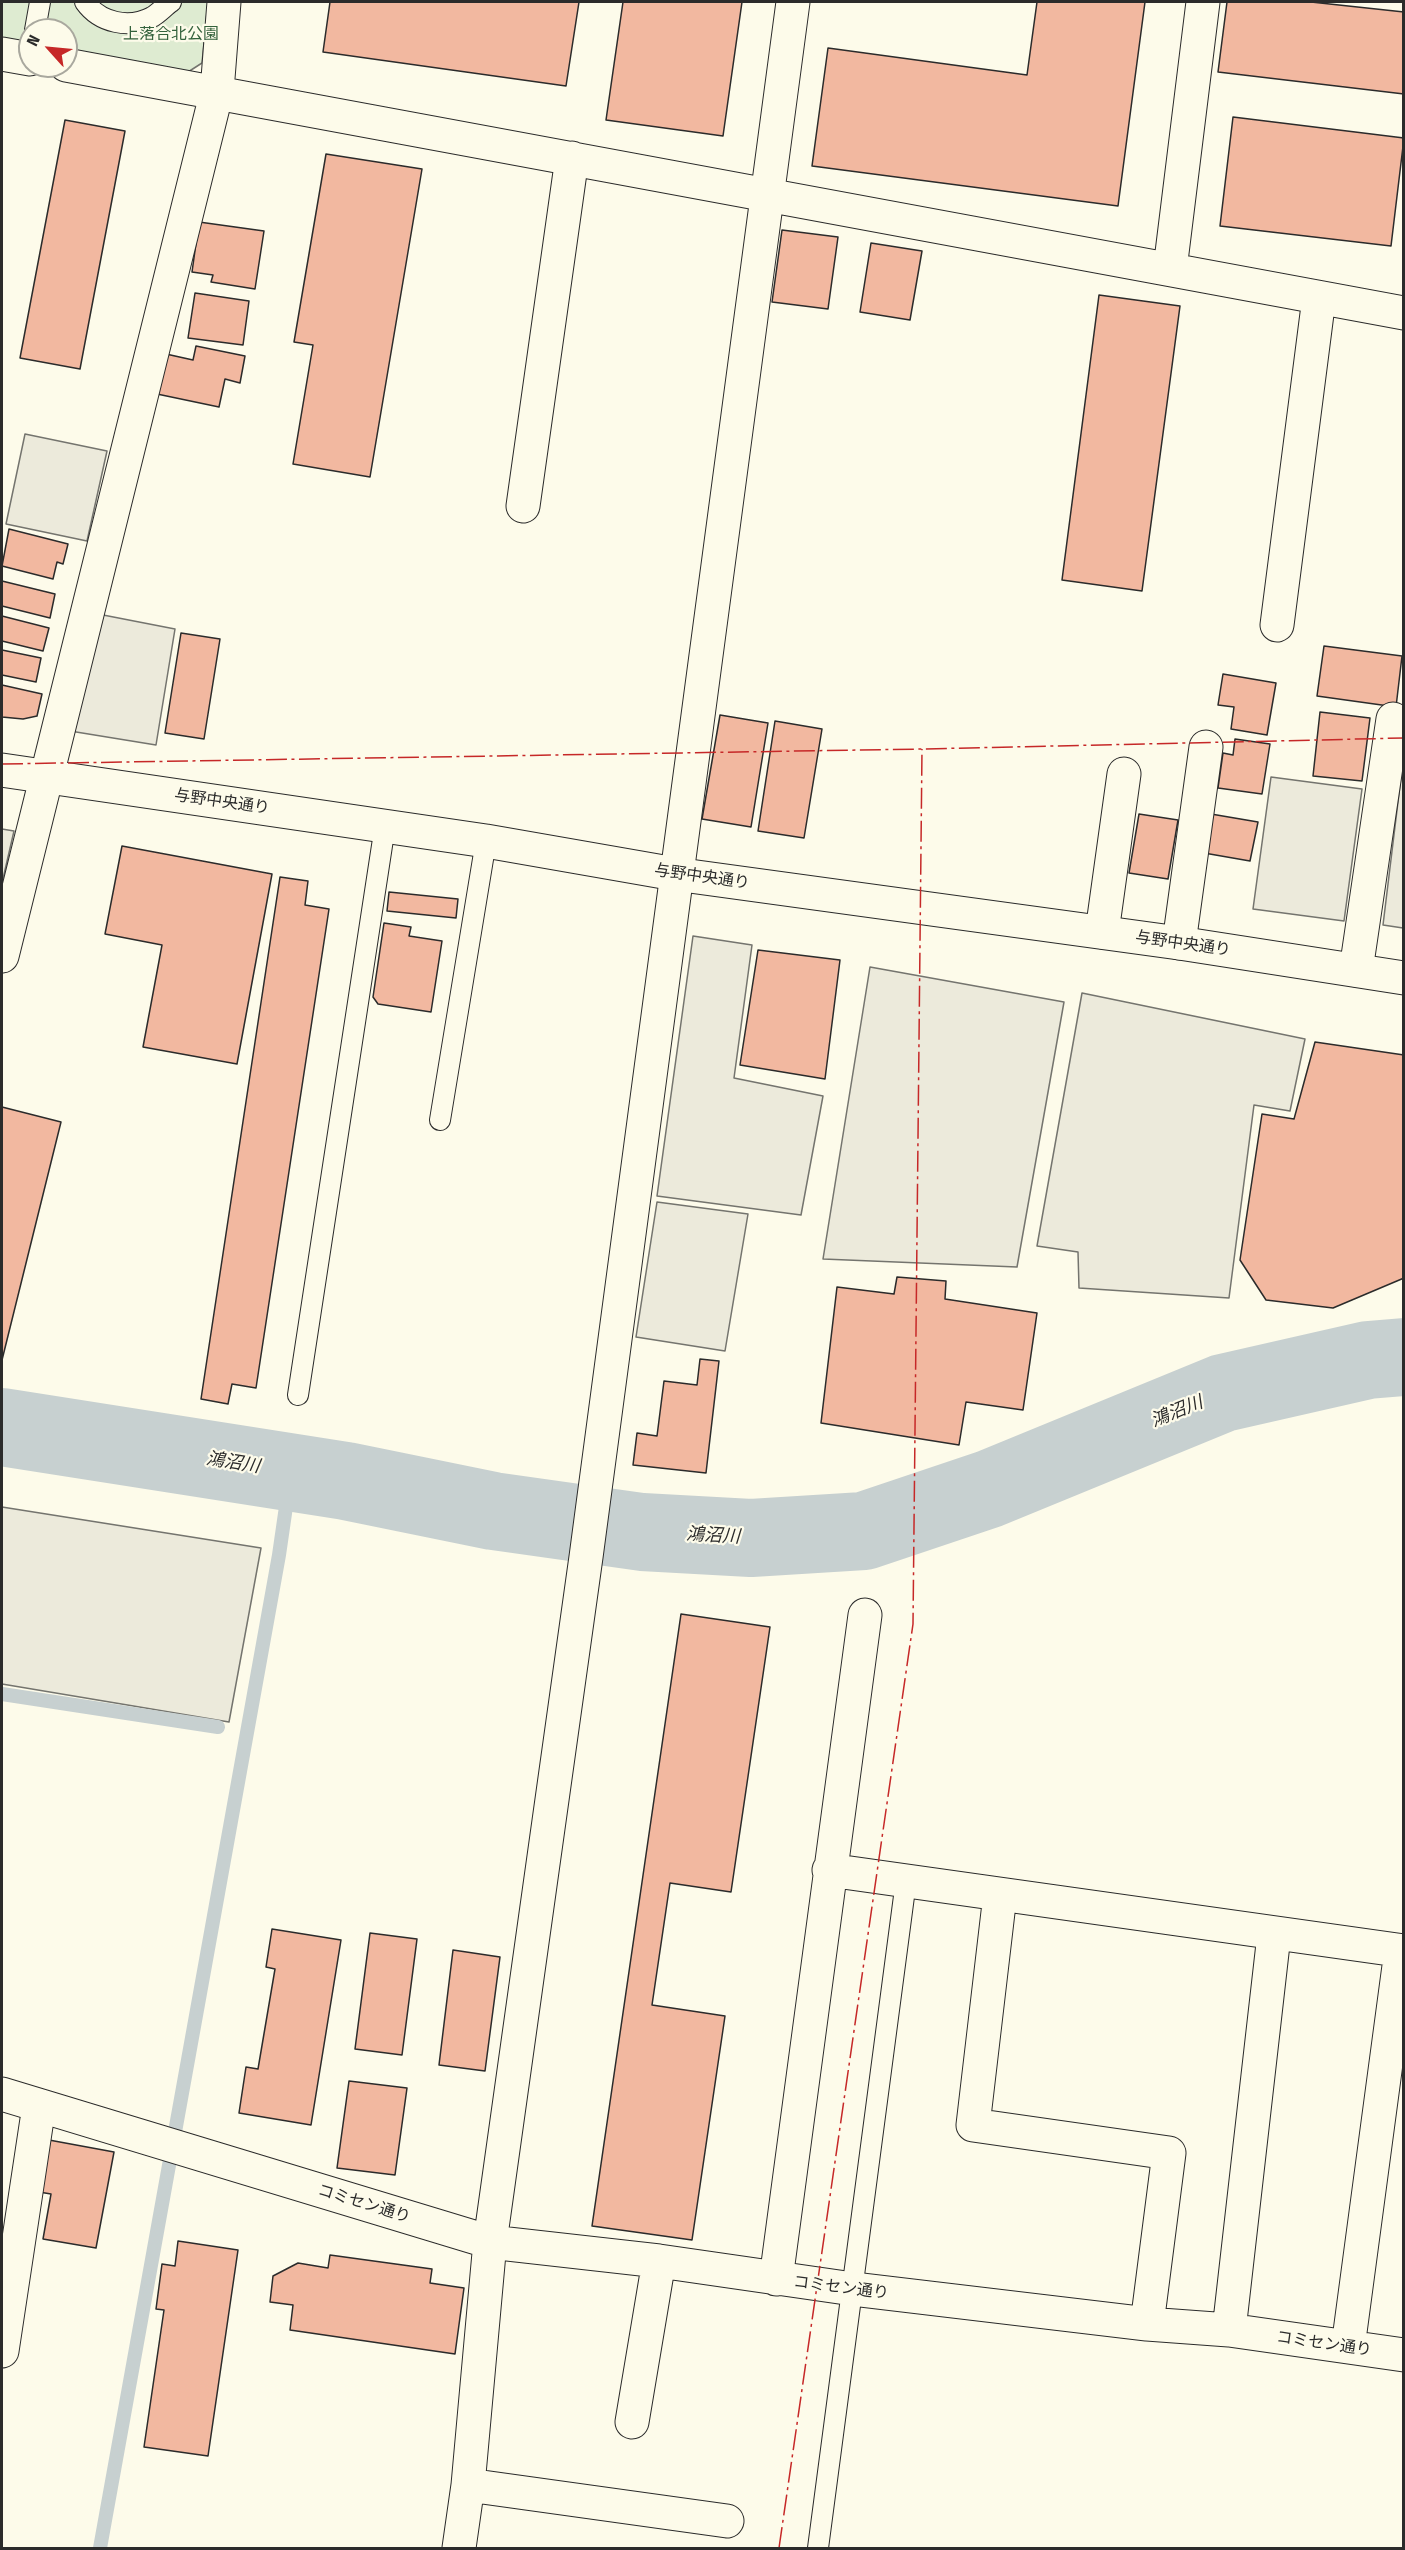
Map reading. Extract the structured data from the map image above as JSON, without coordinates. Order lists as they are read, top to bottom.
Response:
{
  "streets": {
    "street": ["与野中央通り", "コミセン通り"]
  },
  "water": ["鴻沼川"],
  "parks": ["上落合北公園"],
  "north": "top left"
}
